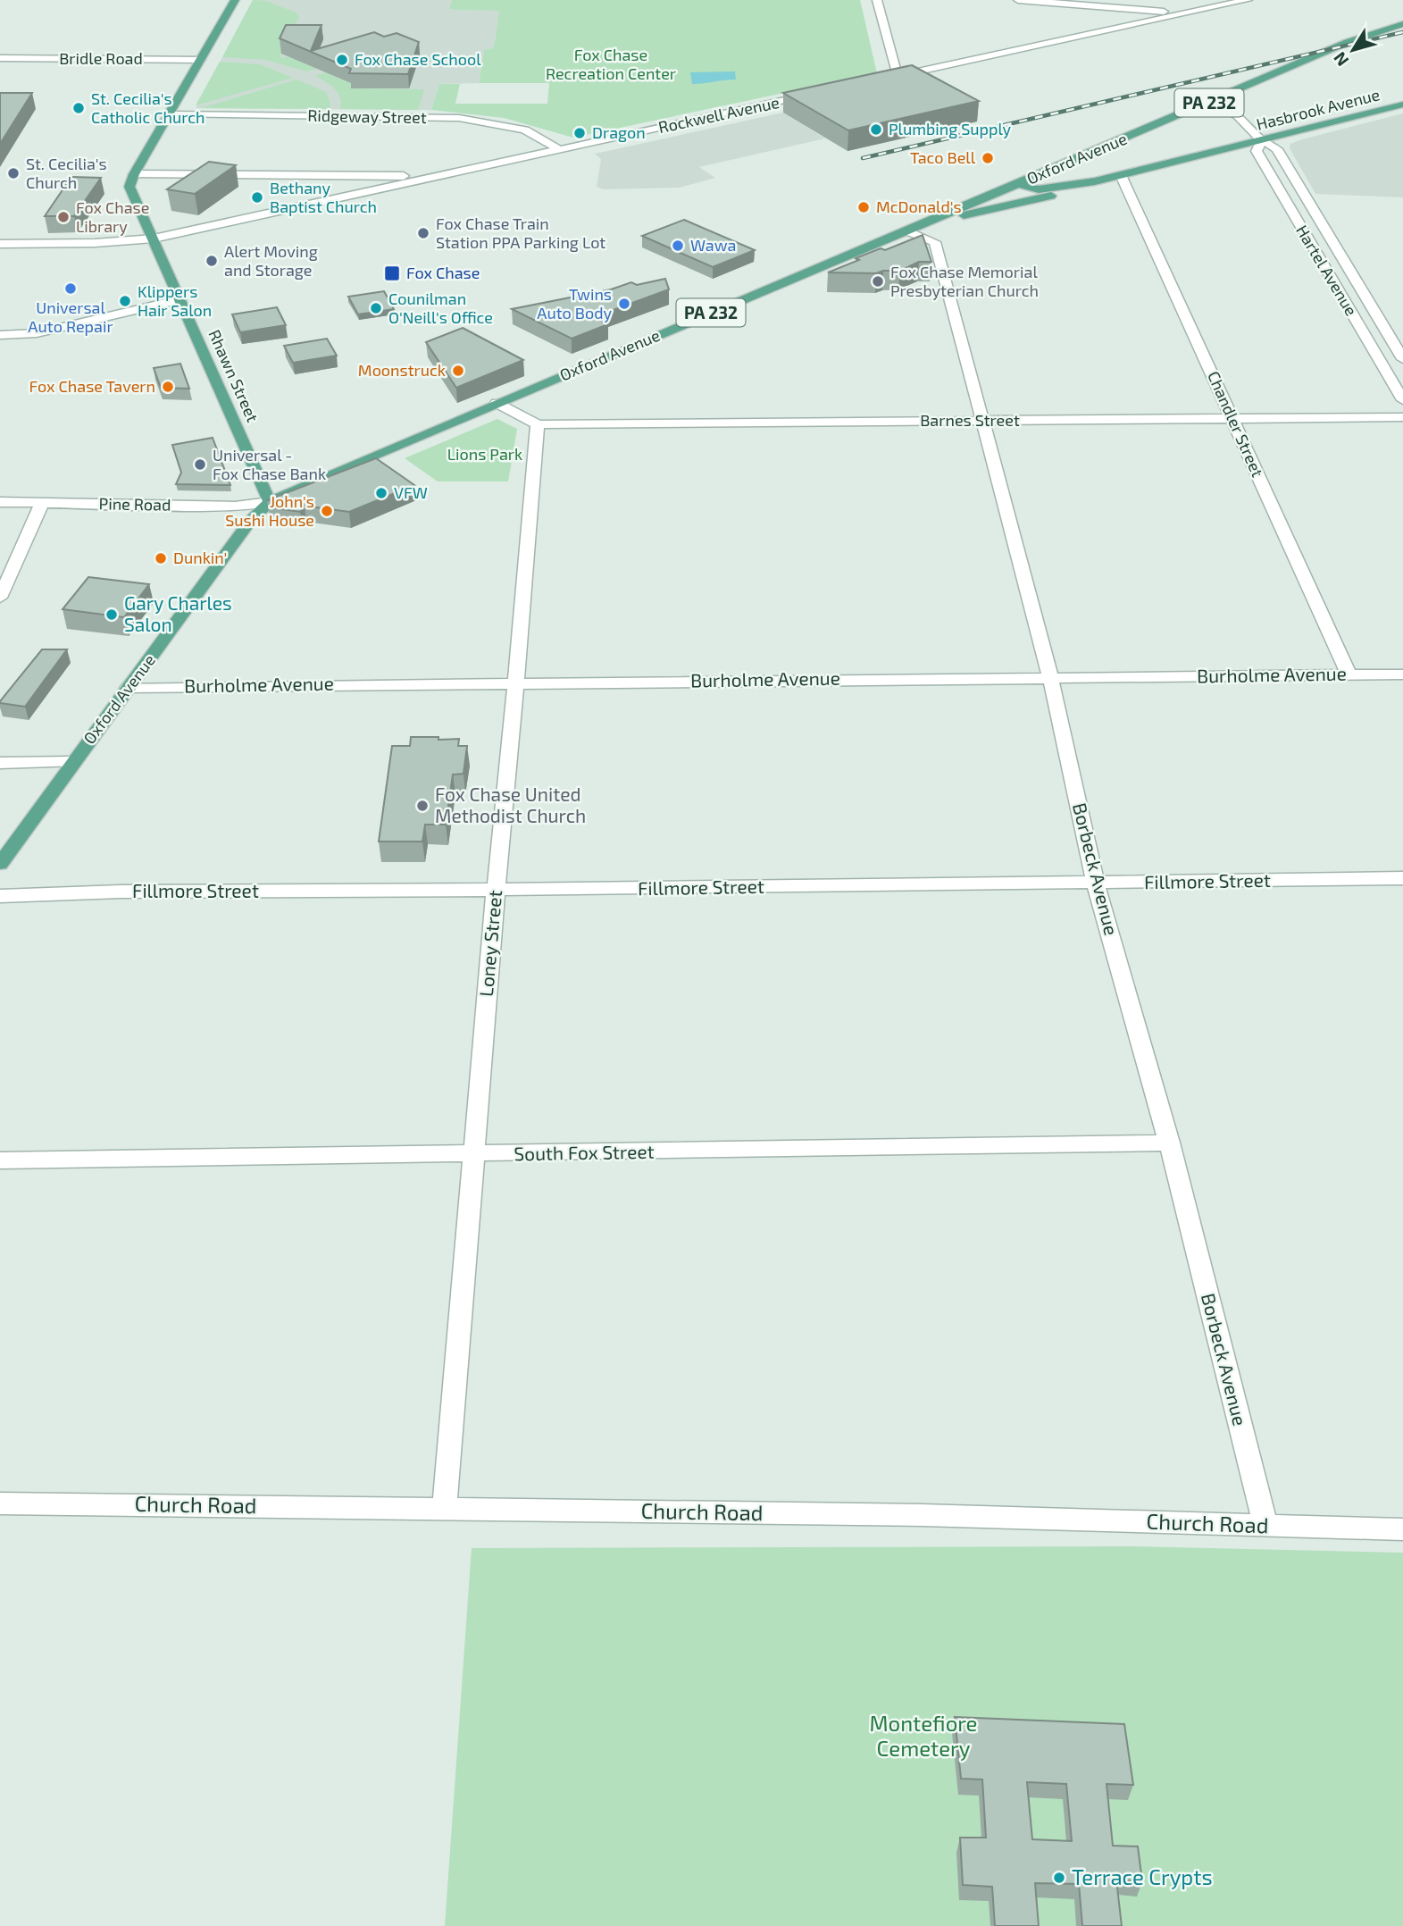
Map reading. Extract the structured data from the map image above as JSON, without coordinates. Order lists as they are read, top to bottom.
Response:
{
  "streets": {
    "main road": [
      "PA 232",
      "Hasbrook Avenue",
      "Oxford Avenue",
      "Rhawn Street"
    ],
    "street": [
      "Bridle Road",
      "Rockwell Avenue",
      "Ridgeway Street",
      "Hartel Avenue",
      "Barnes Street",
      "Chandler Street",
      "Pine Road",
      "Burholme Avenue",
      "Borbeck Avenue",
      "Fillmore Street",
      "Loney Street",
      "South Fox Street",
      "Church Road"
    ]
  },
  "crossings": [
    ["Hasbrook Avenue", "Oxford Avenue"],
    ["Hasbrook Avenue", "Hartel Avenue"],
    ["Hasbrook Avenue", "Chandler Street"],
    ["Rockwell Avenue", "Ridgeway Street"],
    ["Rockwell Avenue", "Rhawn Street"],
    ["Oxford Avenue", "Hartel Avenue"],
    ["Oxford Avenue", "Rhawn Street"],
    ["Oxford Avenue", "Pine Road"],
    ["Oxford Avenue", "Burholme Avenue"],
    ["Oxford Avenue", "Borbeck Avenue"],
    ["Rhawn Street", "Pine Road"],
    ["Barnes Street", "Chandler Street"],
    ["Barnes Street", "Borbeck Avenue"],
    ["Barnes Street", "Loney Street"],
    ["Chandler Street", "Burholme Avenue"],
    ["Burholme Avenue", "Borbeck Avenue"],
    ["Burholme Avenue", "Loney Street"],
    ["Borbeck Avenue", "Fillmore Street"],
    ["Borbeck Avenue", "South Fox Street"],
    ["Borbeck Avenue", "Church Road"],
    ["Fillmore Street", "Loney Street"],
    ["Loney Street", "South Fox Street"],
    ["Loney Street", "Church Road"]
  ],
  "parks": ["Fox Chase Recreation Center", "Lions Park", "Montefiore Cemetery"],
  "places": {
    "other": [
      "Fox Chase School",
      "St. Cecilia's Catholic Church",
      "Plumbing Supply",
      "Dragon",
      "Taco Bell",
      "St. Cecilia's Church",
      "Bethany Baptist Church",
      "McDonald's",
      "Fox Chase Library",
      "Fox Chase Train Station PPA Parking Lot",
      "Wawa",
      "Alert Moving and Storage",
      "Fox Chase Memorial Presbyterian Church",
      "Universal Auto Repair",
      "Klippers Hair Salon",
      "Twins Auto Body",
      "Counilman O'Neill's Office",
      "Moonstruck",
      "Fox Chase Tavern",
      "Universal - Fox Chase Bank",
      "VFW",
      "John's Sushi House",
      "Dunkin'",
      "Gary Charles Salon",
      "Fox Chase United Methodist Church",
      "Terrace Crypts"
    ],
    "transit": ["Fox Chase"]
  },
  "north": "bottom left"
}
